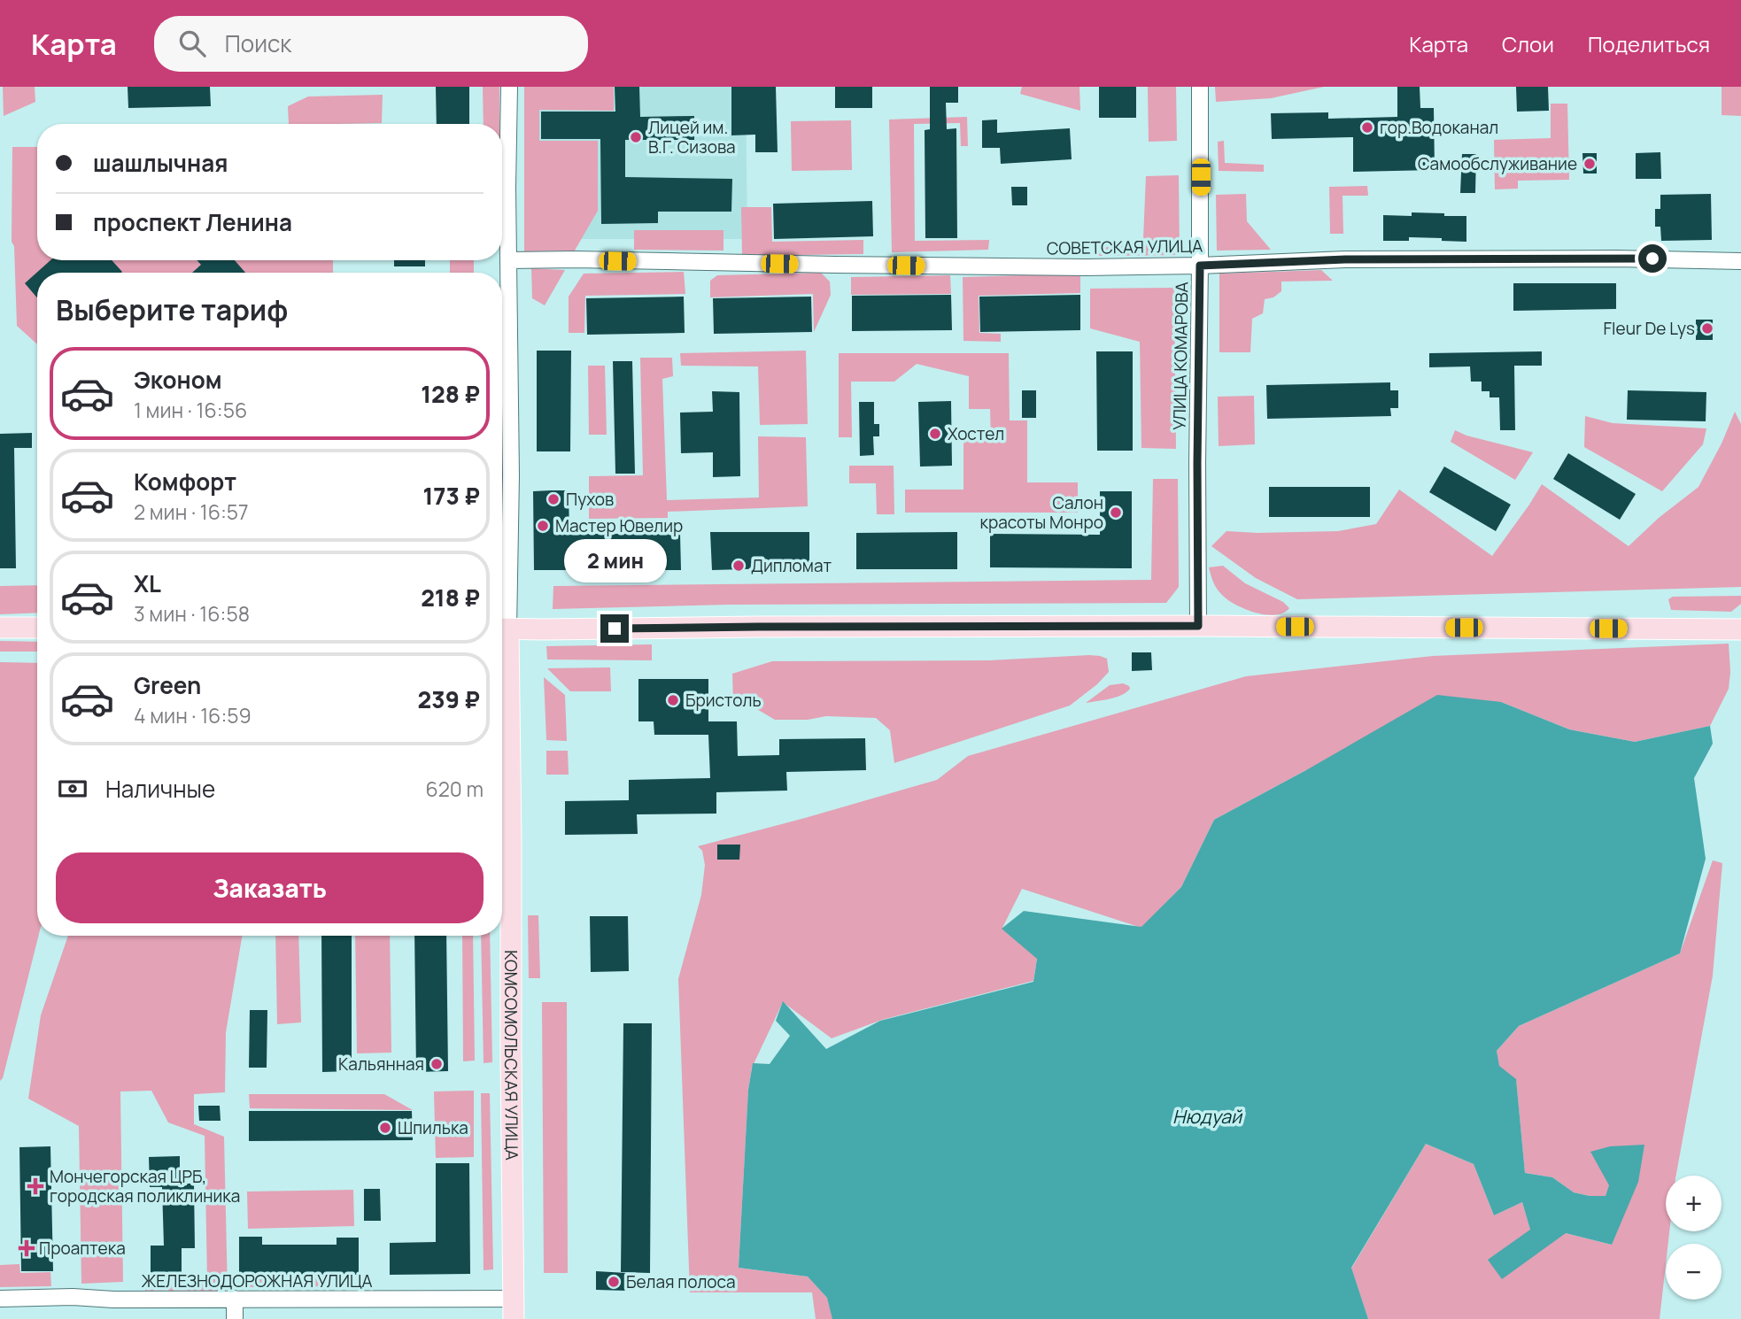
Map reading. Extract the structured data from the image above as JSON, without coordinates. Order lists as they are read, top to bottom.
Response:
{
  "streets": {
    "main road": ["КОМСОМОЛЬСКАЯ УЛИЦА"],
    "street": ["СОВЕТСКАЯ УЛИЦА", "УЛИЦА КОМАРОВА", "ЖЕЛЕЗНОДОРОЖНАЯ УЛИЦА"]
  },
  "crossings": [
    ["СОВЕТСКАЯ УЛИЦА", "УЛИЦА КОМАРОВА"],
    ["СОВЕТСКАЯ УЛИЦА", "КОМСОМОЛЬСКАЯ УЛИЦА"],
    ["КОМСОМОЛЬСКАЯ УЛИЦА", "ЖЕЛЕЗНОДОРОЖНАЯ УЛИЦА"]
  ],
  "water": ["Нюдуай"],
  "places": {
    "other": [
      "гор.Водоканал",
      "Лицей им. В.Г. Сизова",
      "Самообслуживание",
      "Fleur De Lys",
      "Хостел",
      "Пухов",
      "Салон красоты Монро",
      "Мастер Ювелир",
      "Дипломат",
      "Бристоль",
      "Кальянная",
      "Шпилька",
      "Белая полоса"
    ],
    "health": ["Мончегорская ЦРБ, городская поликлиника", "Проаптека"]
  },
  "page": {
    "header": "Карта",
    "search": "Поиск",
    "nav": ["Карта", "Слои", "Поделиться"],
    "banner": ["шашлычная", "проспект Ленина"],
    "heading": "Выберите тариф",
    "list": [
      {
        "name": "Эконом",
        "note": "1 мин · 16:56",
        "value": "128 ₽"
      },
      {
        "name": "Комфорт",
        "note": "2 мин · 16:57",
        "value": "173 ₽"
      },
      {
        "name": "XL",
        "note": "3 мин · 16:58",
        "value": "218 ₽"
      },
      {
        "name": "Green",
        "note": "4 мин · 16:59",
        "value": "239 ₽"
      }
    ],
    "bubble": "2 мин",
    "pay": ["Наличные", "620 m"],
    "buttons": "Заказать",
    "map_buttons": ["+", "−"]
  }
}
